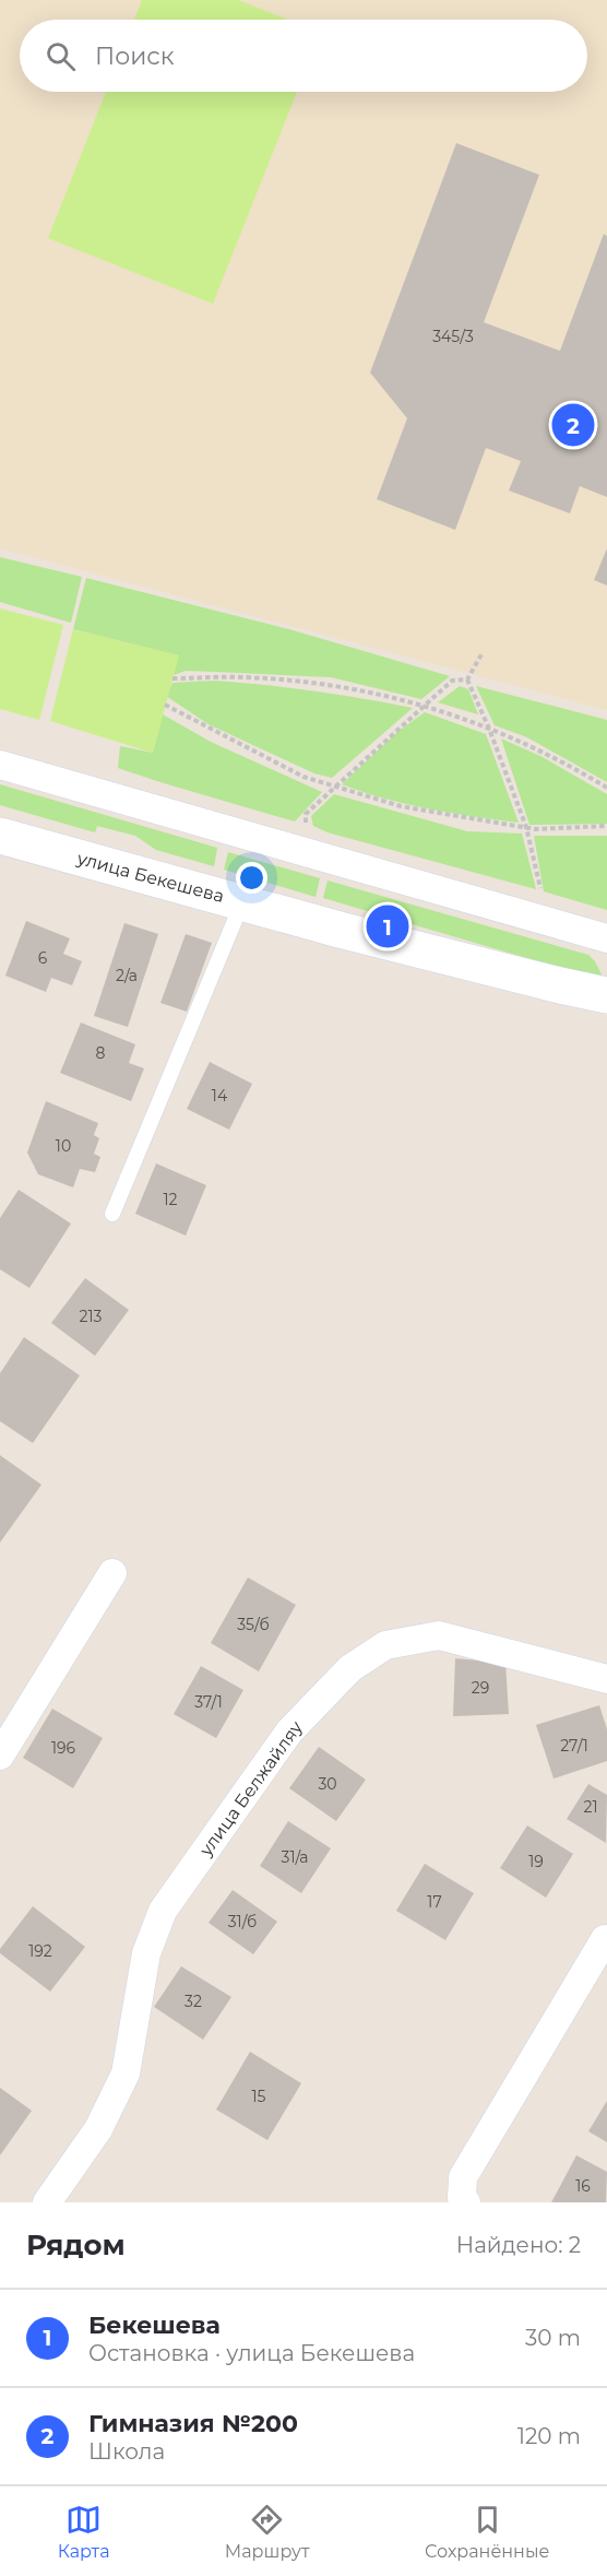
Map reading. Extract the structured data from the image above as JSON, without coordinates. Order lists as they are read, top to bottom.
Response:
{
  "streets": {
    "main road": ["улица Бекешева"],
    "street": ["улица Белжайляу"]
  },
  "house_numbers": [
    "345/3",
    "6",
    "2/а",
    "8",
    "14",
    "10",
    "12",
    "213",
    "35/б",
    "29",
    "37/1",
    "27/1",
    "196",
    "30",
    "21",
    "31/а",
    "19",
    "17",
    "31/б",
    "192",
    "32",
    "15",
    "16"
  ],
  "page": {
    "search": "Поиск",
    "pins": ["2", "1"],
    "heading": ["Рядом", "Найдено: 2"],
    "list": [
      {
        "mark": "1",
        "name": "Бекешева",
        "note": "Остановка · улица Бекешева",
        "value": "30 m"
      },
      {
        "mark": "2",
        "name": "Гимназия №200",
        "note": "Школа",
        "value": "120 m"
      }
    ],
    "nav": ["Карта", "Маршрут", "Сохранённые"]
  }
}
